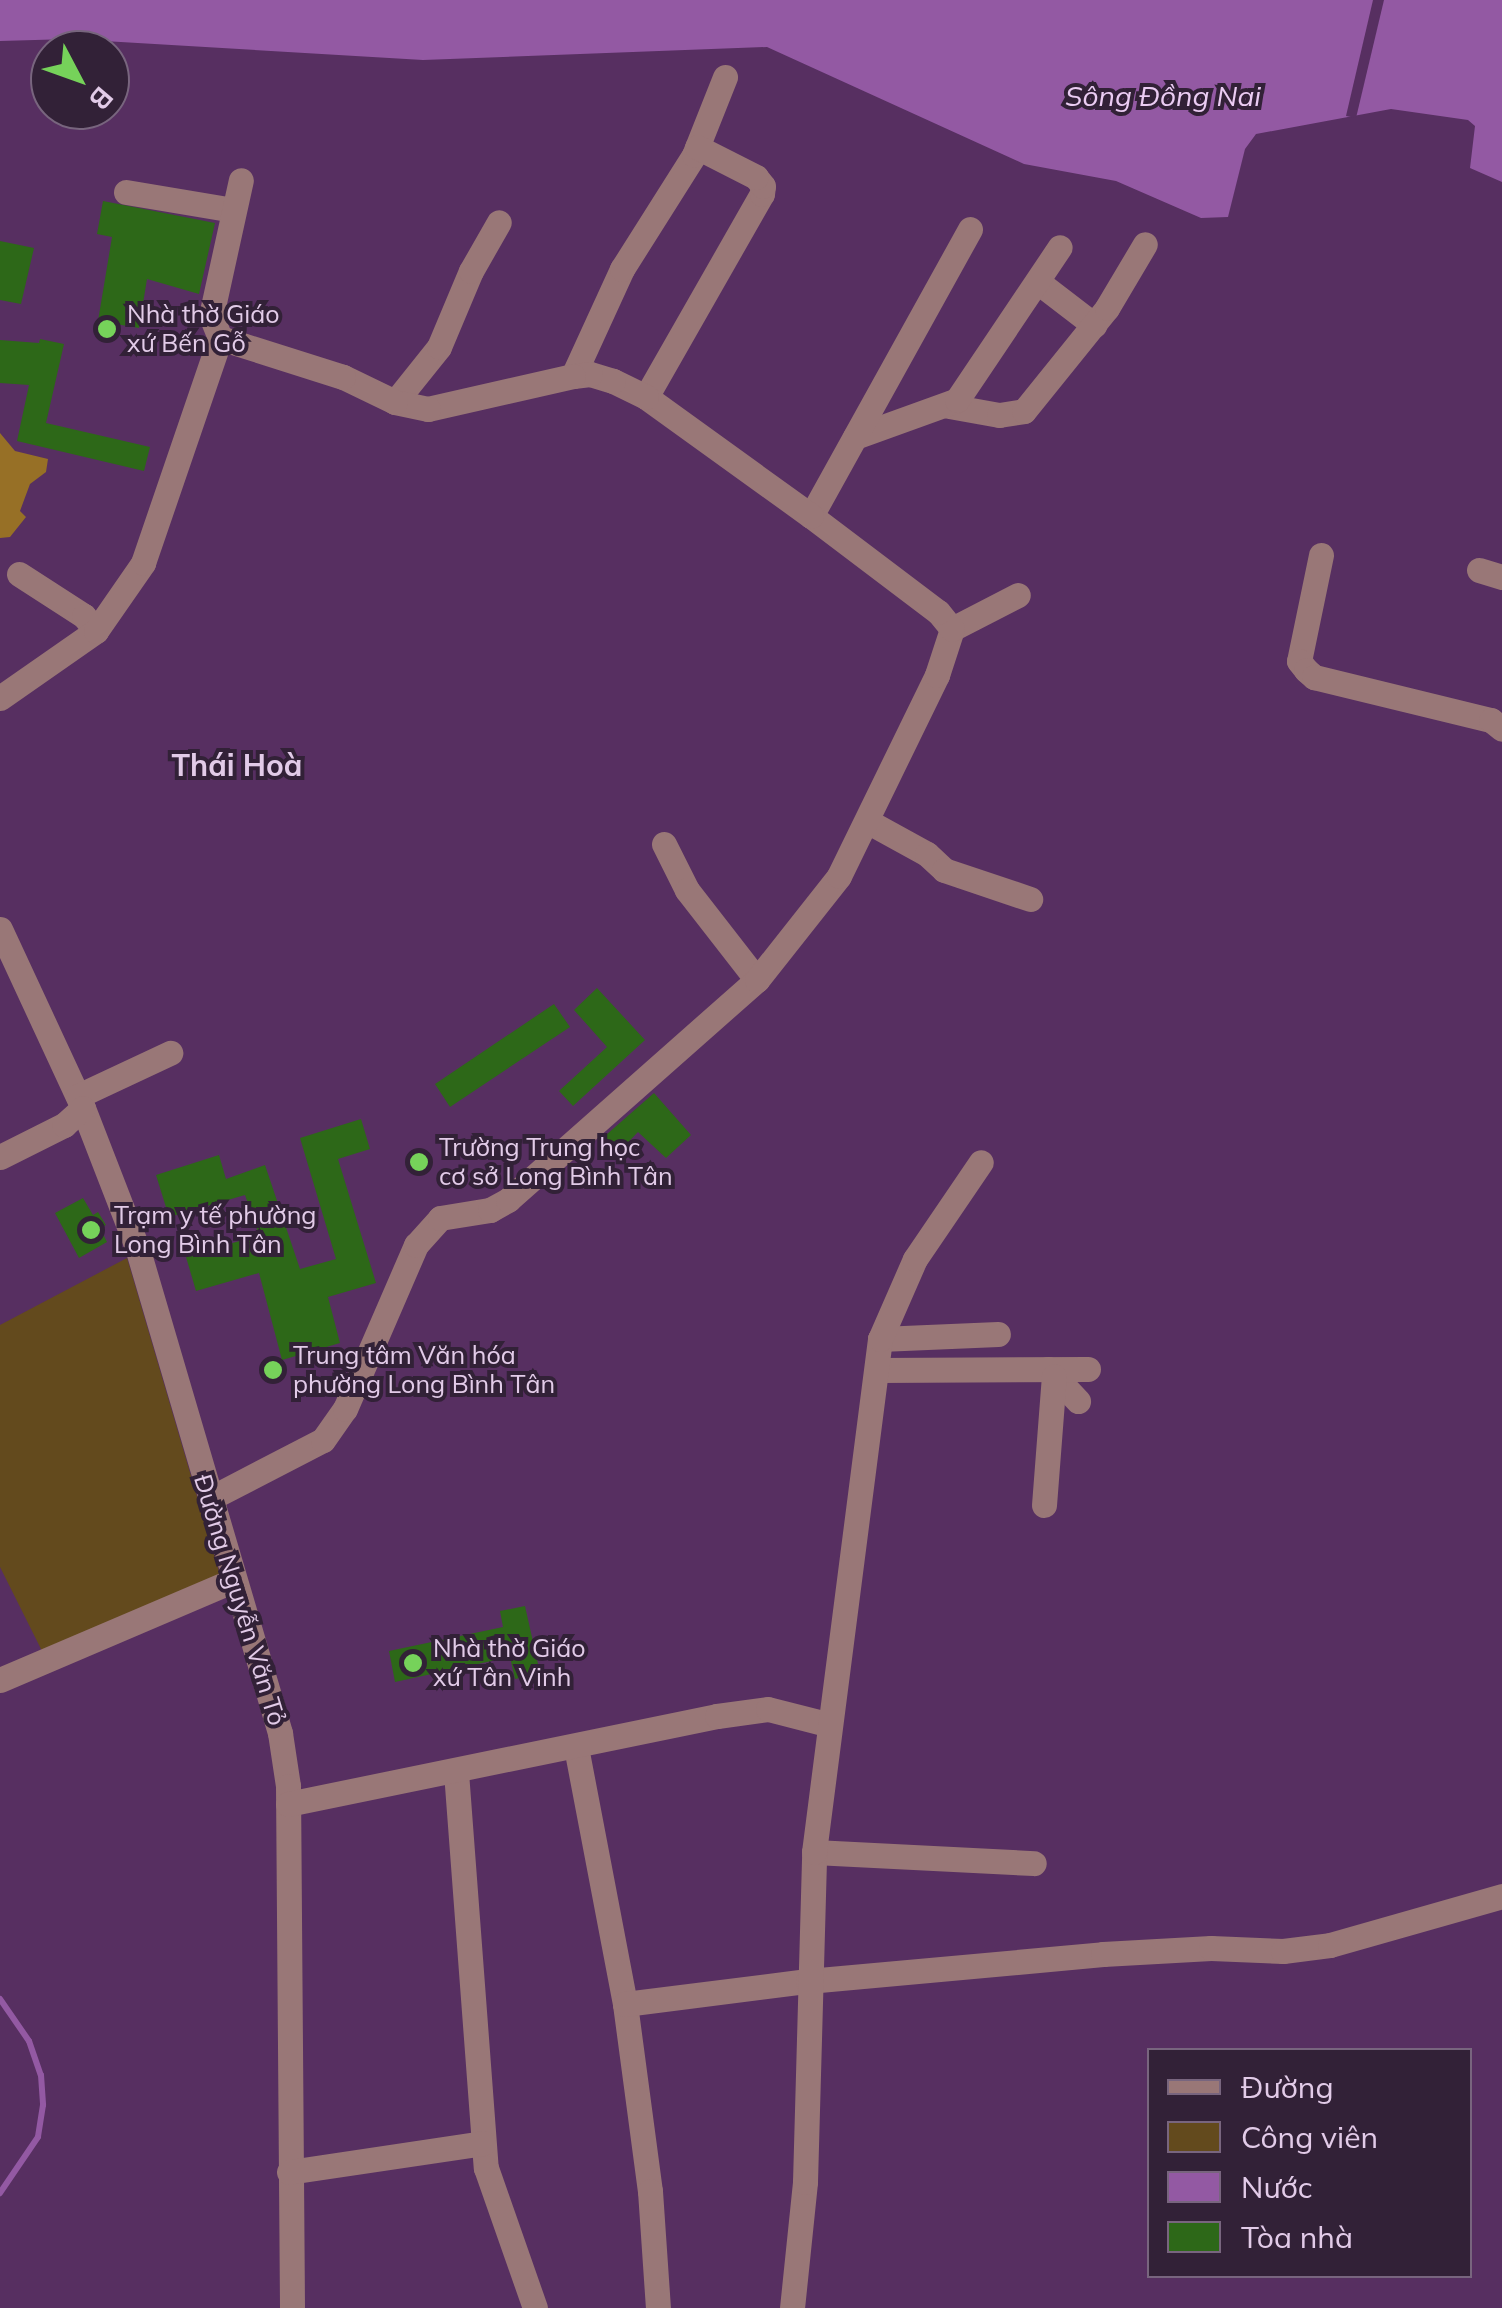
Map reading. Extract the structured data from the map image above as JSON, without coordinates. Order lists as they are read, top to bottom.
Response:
{
  "streets": {
    "street": ["Đường Nguyễn Văn Tỏ"]
  },
  "districts": ["Thái Hoà"],
  "water": ["Sông Đồng Nai"],
  "places": [
    "Nhà thờ Giáo xứ Bến Gỗ",
    "Trường Trung học cơ sở Long Bình Tân",
    "Trạm y tế phường Long Bình Tân",
    "Trung tâm Văn hóa phường Long Bình Tân",
    "Nhà thờ Giáo xứ Tân Vinh"
  ],
  "legend": [
    "Đường",
    "Công viên",
    "Nước",
    "Tòa nhà"
  ],
  "north": "bottom right"
}
